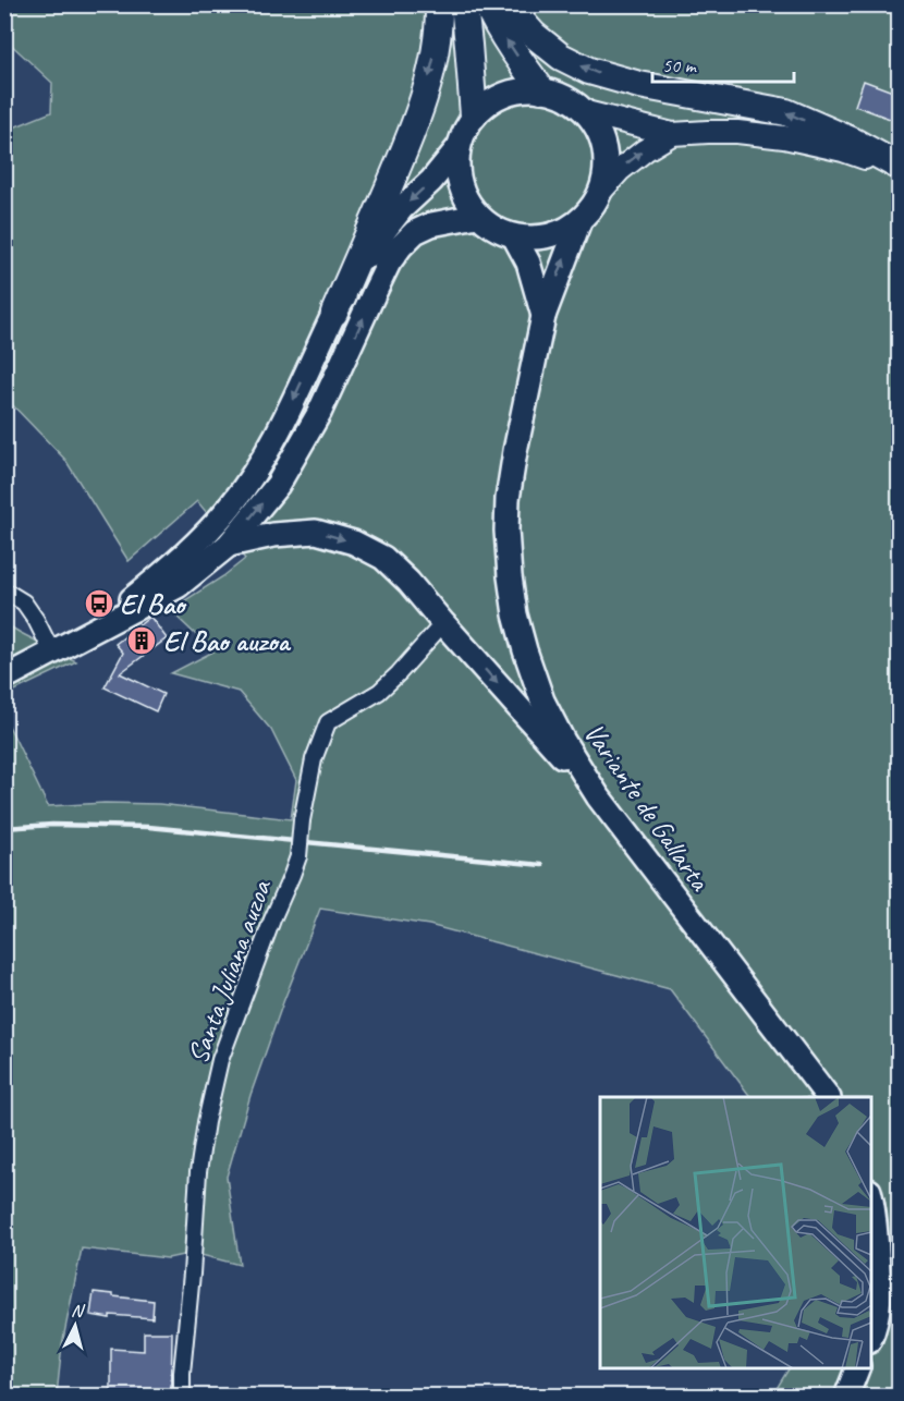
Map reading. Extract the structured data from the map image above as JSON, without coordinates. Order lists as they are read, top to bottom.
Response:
{
  "streets": {
    "main road": ["Variante de Gallarta"],
    "street": ["Santa Juliana auzoa"]
  },
  "places": {
    "bus stop": ["El Bao"],
    "building": ["El Bao auzoa"]
  },
  "scale_bar": "50 m",
  "north": "top"
}
